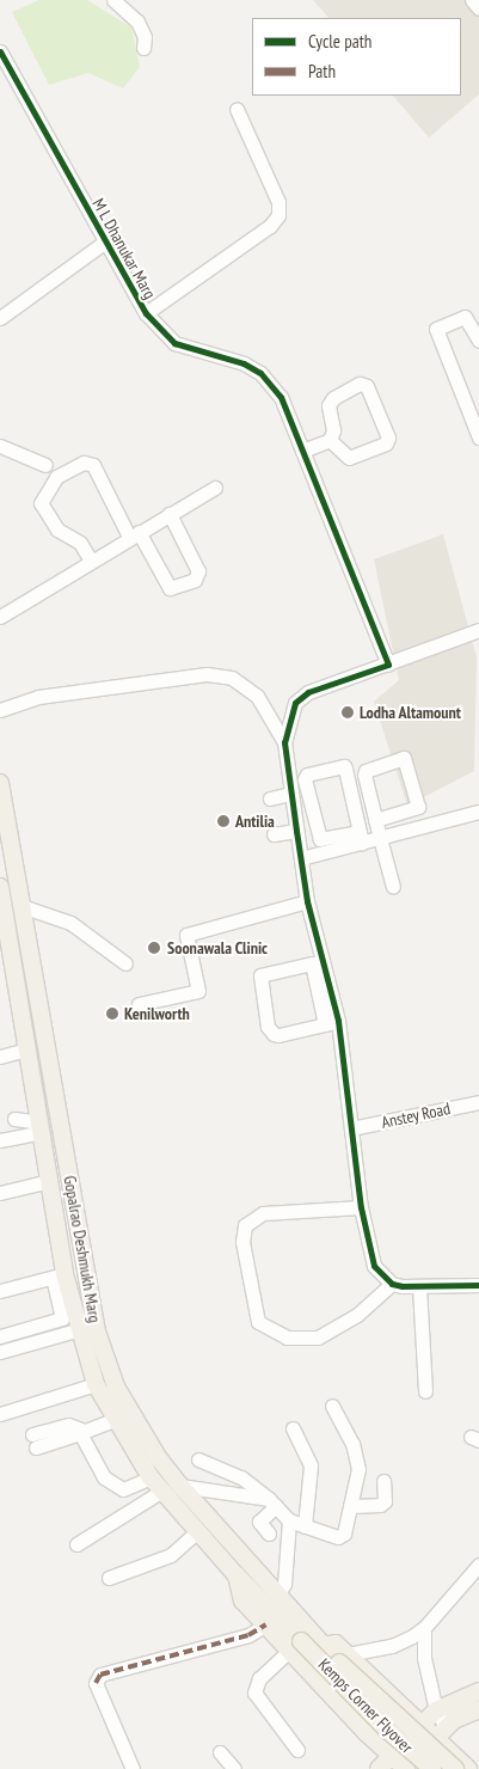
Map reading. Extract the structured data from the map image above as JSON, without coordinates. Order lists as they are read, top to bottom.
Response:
{
  "streets": {
    "main road": ["Gopalrao Deshmukh Marg", "Kemps Corner Flyover"],
    "street": ["M L Dhanukar Marg", "Anstey Road"]
  },
  "crossings": [
    ["Gopalrao Deshmukh Marg", "Kemps Corner Flyover"]
  ],
  "places": [
    "Lodha Altamount",
    "Antilia",
    "Soonawala Clinic",
    "Kenilworth"
  ],
  "legend": ["Cycle path", "Path"]
}
